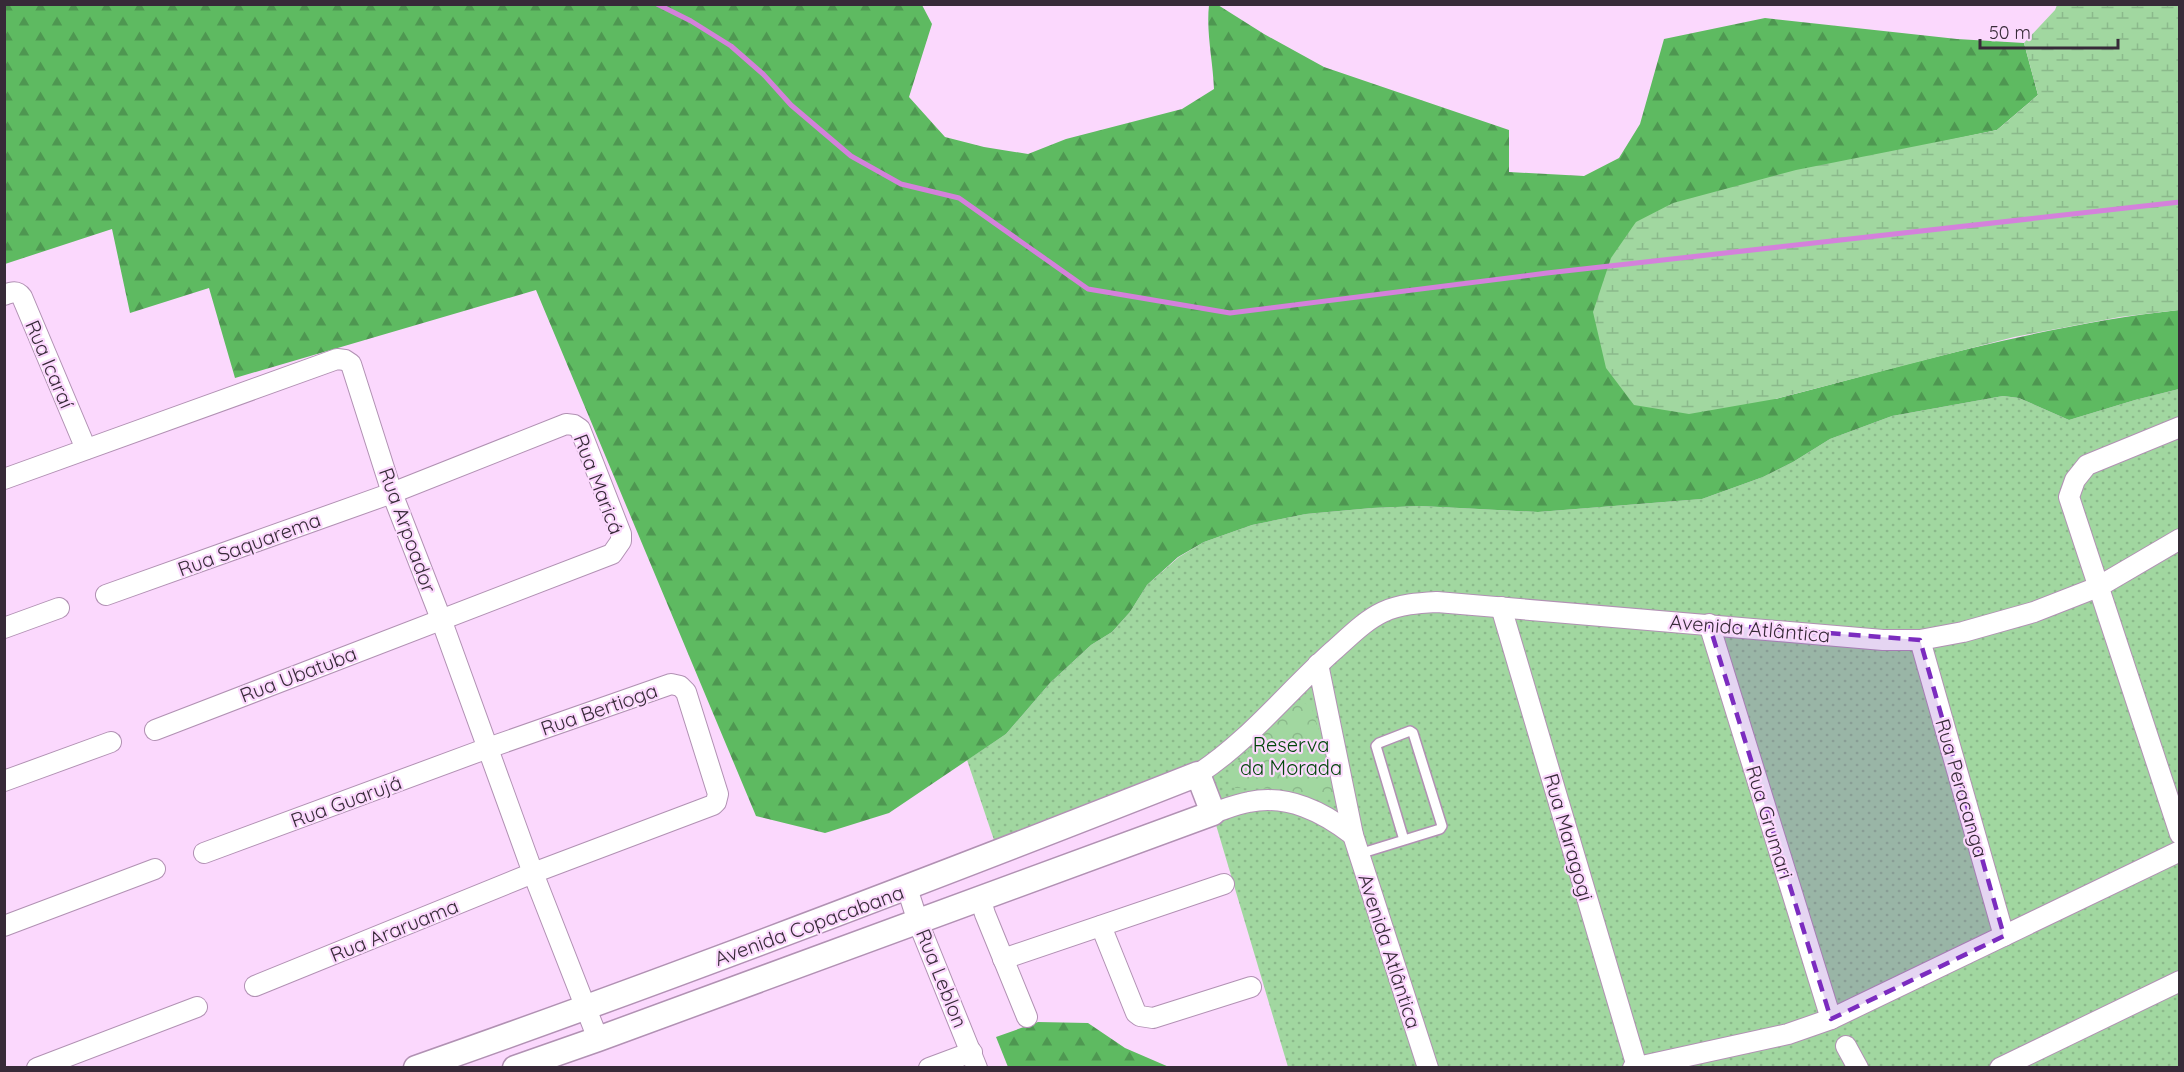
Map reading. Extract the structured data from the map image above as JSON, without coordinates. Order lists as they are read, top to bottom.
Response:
{
  "streets": {
    "street": [
      "Rua Icaraí",
      "Rua Maricá",
      "Rua Arpoador",
      "Rua Saquarema",
      "Avenida Atlântica",
      "Rua Ubatuba",
      "Rua Bertioga",
      "Rua Peracanga",
      "Rua Guarujá",
      "Rua Grumari",
      "Rua Maragogi",
      "Avenida Copacabana",
      "Rua Araruama",
      "Rua Leblon"
    ]
  },
  "crossings": [
    ["Rua Icaraí", "Rua Arpoador"],
    ["Rua Maricá", "Rua Arpoador"],
    ["Rua Maricá", "Rua Saquarema"],
    ["Rua Maricá", "Rua Ubatuba"],
    ["Rua Arpoador", "Rua Saquarema"],
    ["Rua Arpoador", "Rua Ubatuba"],
    ["Rua Arpoador", "Rua Bertioga"],
    ["Rua Arpoador", "Rua Guarujá"],
    ["Rua Arpoador", "Avenida Copacabana"],
    ["Rua Arpoador", "Rua Araruama"],
    ["Avenida Atlântica", "Rua Peracanga"],
    ["Avenida Atlântica", "Rua Grumari"],
    ["Avenida Atlântica", "Rua Maragogi"],
    ["Avenida Atlântica", "Avenida Copacabana"],
    ["Rua Bertioga", "Rua Guarujá"],
    ["Rua Bertioga", "Rua Araruama"],
    ["Avenida Copacabana", "Rua Leblon"]
  ],
  "parks": ["Reserva da Morada"],
  "scale_bar": "50 m"
}
